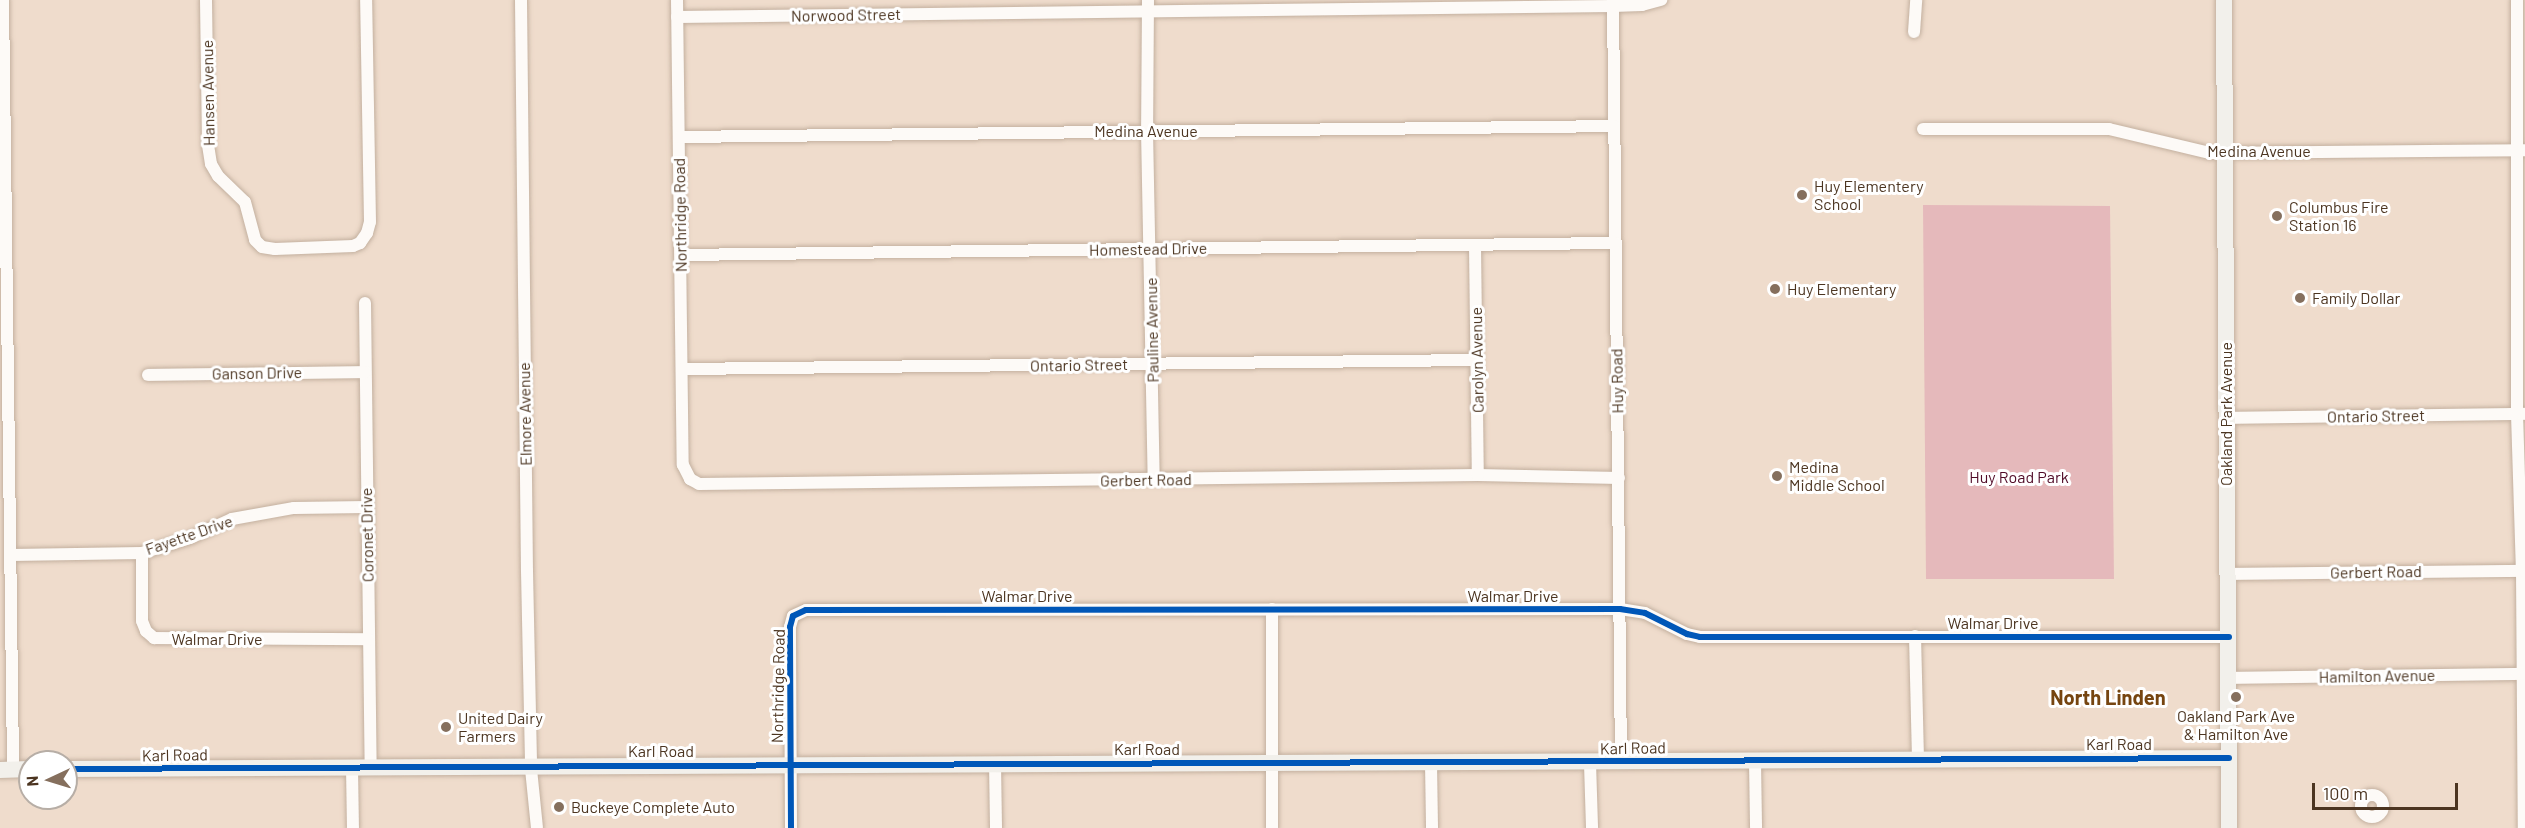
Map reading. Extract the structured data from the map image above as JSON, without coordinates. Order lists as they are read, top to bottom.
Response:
{
  "streets": {
    "main road": ["Oakland Park Avenue", "Karl Road"],
    "street": [
      "Norwood Street",
      "Hansen Avenue",
      "Medina Avenue",
      "Northridge Road",
      "Homestead Drive",
      "Pauline Avenue",
      "Carolyn Avenue",
      "Ontario Street",
      "Ganson Drive",
      "Huy Road",
      "Elmore Avenue",
      "Gerbert Road",
      "Fayette Drive",
      "Coronet Drive",
      "Walmar Drive",
      "Hamilton Avenue"
    ]
  },
  "crossings": [
    ["Norwood Street", "Northridge Road"],
    ["Norwood Street", "Pauline Avenue"],
    ["Norwood Street", "Huy Road"],
    ["Medina Avenue", "Northridge Road"],
    ["Medina Avenue", "Pauline Avenue"],
    ["Medina Avenue", "Huy Road"],
    ["Medina Avenue", "Oakland Park Avenue"],
    ["Northridge Road", "Homestead Drive"],
    ["Northridge Road", "Ontario Street"],
    ["Northridge Road", "Gerbert Road"],
    ["Northridge Road", "Walmar Drive"],
    ["Northridge Road", "Karl Road"],
    ["Homestead Drive", "Pauline Avenue"],
    ["Homestead Drive", "Carolyn Avenue"],
    ["Homestead Drive", "Huy Road"],
    ["Pauline Avenue", "Ontario Street"],
    ["Pauline Avenue", "Gerbert Road"],
    ["Carolyn Avenue", "Ontario Street"],
    ["Carolyn Avenue", "Gerbert Road"],
    ["Ontario Street", "Oakland Park Avenue"],
    ["Ganson Drive", "Coronet Drive"],
    ["Huy Road", "Gerbert Road"],
    ["Huy Road", "Walmar Drive"],
    ["Huy Road", "Karl Road"],
    ["Elmore Avenue", "Karl Road"],
    ["Oakland Park Avenue", "Gerbert Road"],
    ["Oakland Park Avenue", "Walmar Drive"],
    ["Oakland Park Avenue", "Hamilton Avenue"],
    ["Oakland Park Avenue", "Karl Road"],
    ["Fayette Drive", "Coronet Drive"],
    ["Fayette Drive", "Walmar Drive"],
    ["Coronet Drive", "Walmar Drive"],
    ["Coronet Drive", "Karl Road"]
  ],
  "districts": ["North Linden"],
  "parks": ["Huy Road Park"],
  "places": [
    "Huy Elementery School",
    "Columbus Fire Station 16",
    "Huy Elementary",
    "Family Dollar",
    "Medina Middle School",
    "Oakland Park Ave & Hamilton Ave",
    "United Dairy Farmers",
    "Buckeye Complete Auto"
  ],
  "scale_bar": "100 m",
  "north": "left"
}
